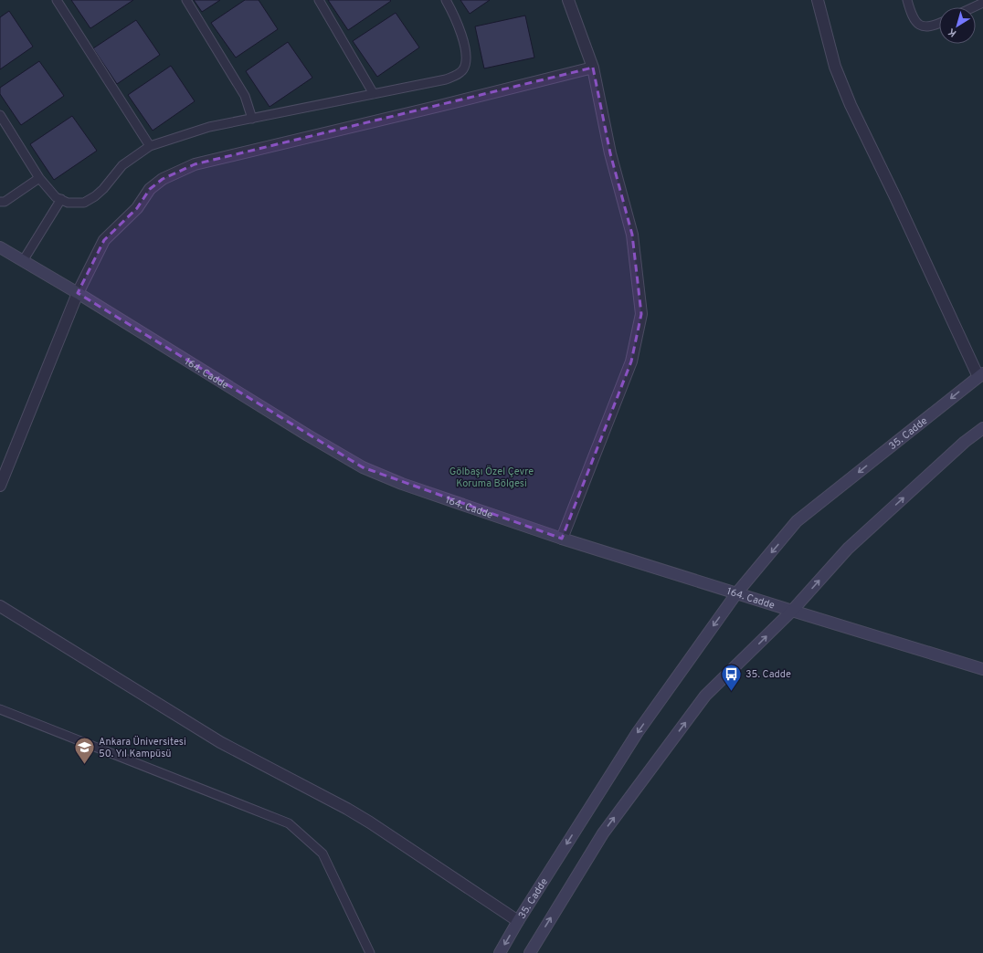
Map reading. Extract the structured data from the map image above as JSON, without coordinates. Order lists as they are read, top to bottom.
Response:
{
  "streets": {
    "street": ["164. Cadde", "35. Cadde"]
  },
  "crossings": [
    ["164. Cadde", "35. Cadde"]
  ],
  "parks": ["Gölbaşı Özel Çevre Koruma Bölgesi"],
  "places": {
    "bus stop": ["35. Cadde"],
    "school or university": ["Ankara Üniversitesi 50. Yıl Kampüsü"]
  },
  "north": "bottom left"
}
